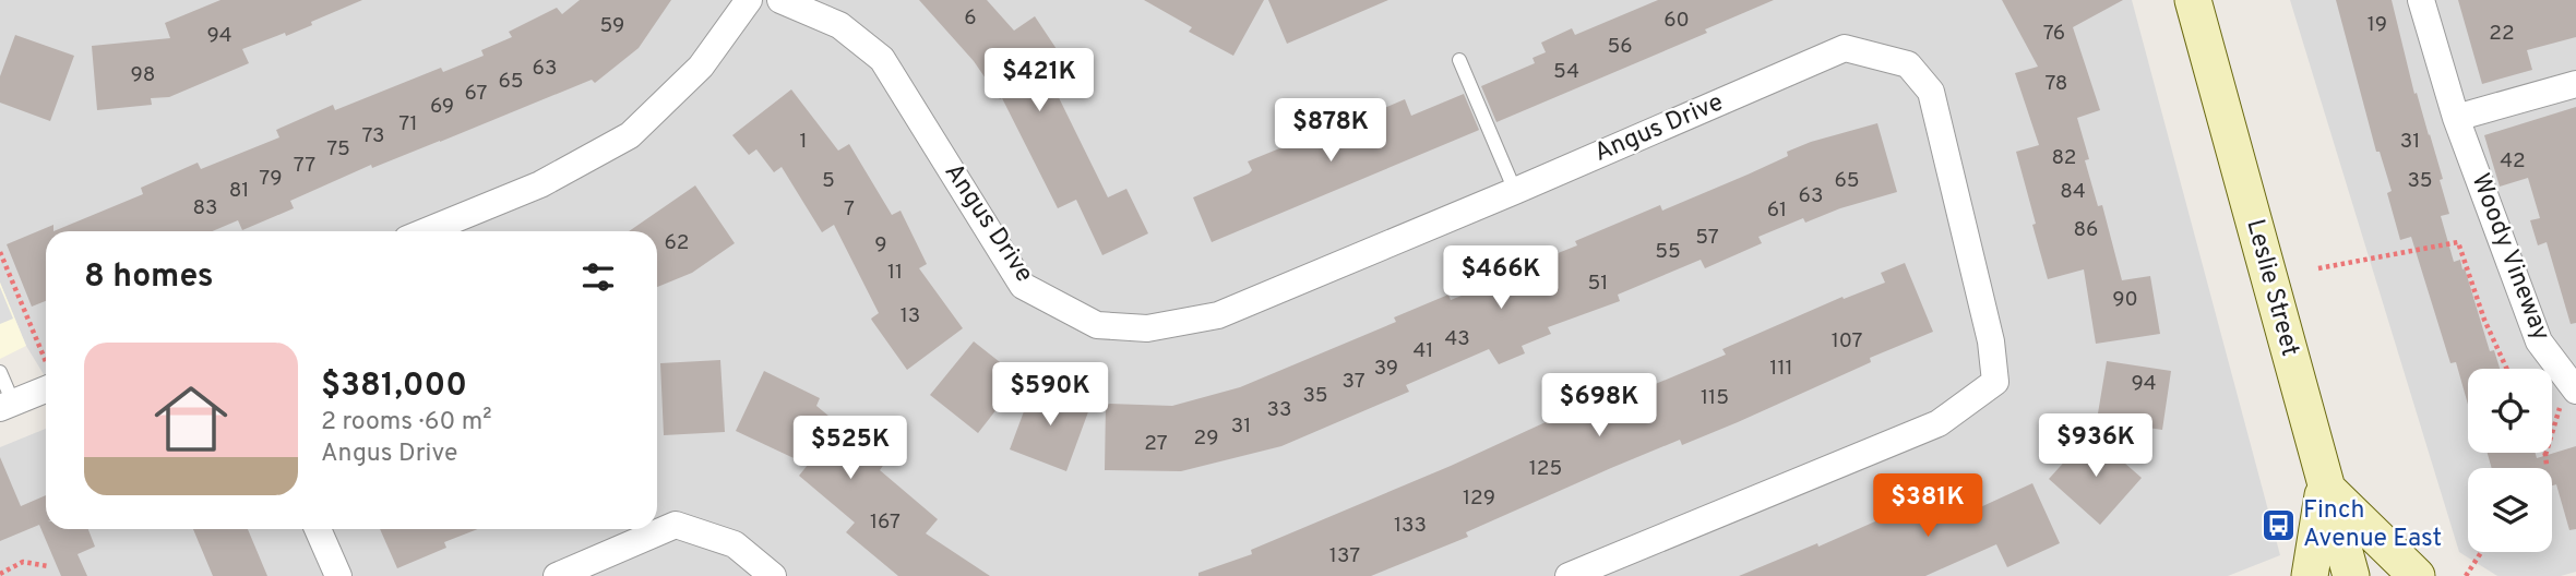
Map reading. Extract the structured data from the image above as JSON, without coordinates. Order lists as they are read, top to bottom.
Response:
{
  "streets": {
    "main road": ["Leslie Street"],
    "street": ["Angus Drive", "Woody Vineway"]
  },
  "places": {
    "bus stop": ["Finch Avenue East"]
  },
  "house_numbers": [
    "6",
    "60",
    "19",
    "59",
    "76",
    "22",
    "94",
    "56",
    "63",
    "54",
    "98",
    "65",
    "78",
    "67",
    "69",
    "71",
    "73",
    "1",
    "31",
    "75",
    "82",
    "42",
    "77",
    "79",
    "5",
    "65",
    "35",
    "81",
    "84",
    "63",
    "83",
    "7",
    "61",
    "86",
    "57",
    "62",
    "9",
    "55",
    "11",
    "51",
    "90",
    "13",
    "43",
    "107",
    "41",
    "39",
    "111",
    "37",
    "94",
    "35",
    "115",
    "33",
    "31",
    "29",
    "27",
    "125",
    "129",
    "167",
    "133",
    "137"
  ],
  "page": {
    "price": [
      "$421K",
      "$878K",
      "$466K",
      "$590K",
      "$698K",
      "$936K",
      "$525K",
      "$381K"
    ],
    "heading": "8 homes",
    "list": [
      {
        "name": "$381,000",
        "note": "2 rooms · 60 m² · Angus Drive"
      }
    ]
  }
}
